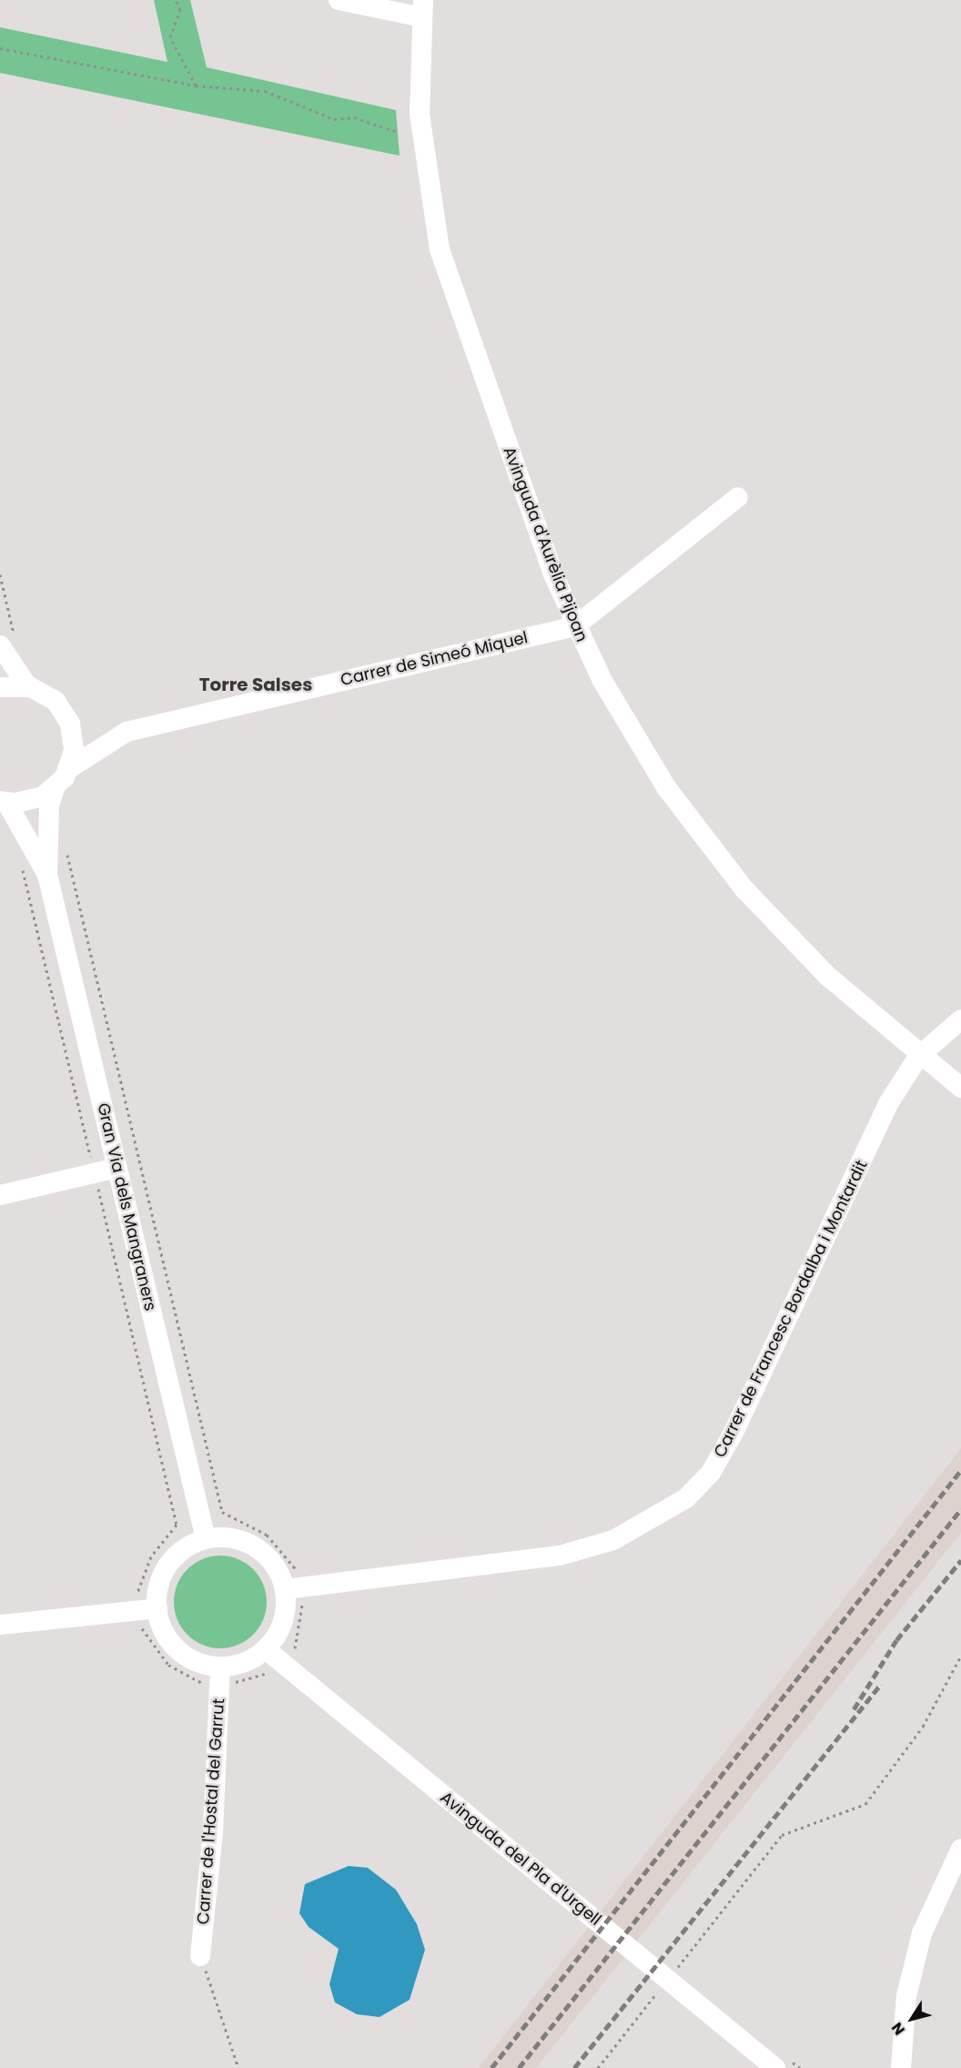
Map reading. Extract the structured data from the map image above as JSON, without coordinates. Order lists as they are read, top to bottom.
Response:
{
  "streets": {
    "street": [
      "Avinguda d'Aurèlia Pijoan",
      "Carrer de Simeó Miquel",
      "Gran Via dels Mangraners",
      "Carrer de Francesc Bordalba i Montardit",
      "Carrer de l'Hostal del Garrut",
      "Avinguda del Pla d'Urgell"
    ]
  },
  "crossings": [
    ["Avinguda d'Aurèlia Pijoan", "Carrer de Simeó Miquel"],
    ["Avinguda d'Aurèlia Pijoan", "Carrer de Francesc Bordalba i Montardit"],
    ["Carrer de Simeó Miquel", "Gran Via dels Mangraners"],
    ["Gran Via dels Mangraners", "Carrer de Francesc Bordalba i Montardit"],
    ["Gran Via dels Mangraners", "Carrer de l'Hostal del Garrut"],
    ["Gran Via dels Mangraners", "Avinguda del Pla d'Urgell"],
    ["Carrer de Francesc Bordalba i Montardit", "Carrer de l'Hostal del Garrut"],
    ["Carrer de Francesc Bordalba i Montardit", "Avinguda del Pla d'Urgell"],
    ["Carrer de l'Hostal del Garrut", "Avinguda del Pla d'Urgell"]
  ],
  "districts": ["Torre Salses"],
  "north": "bottom left"
}
